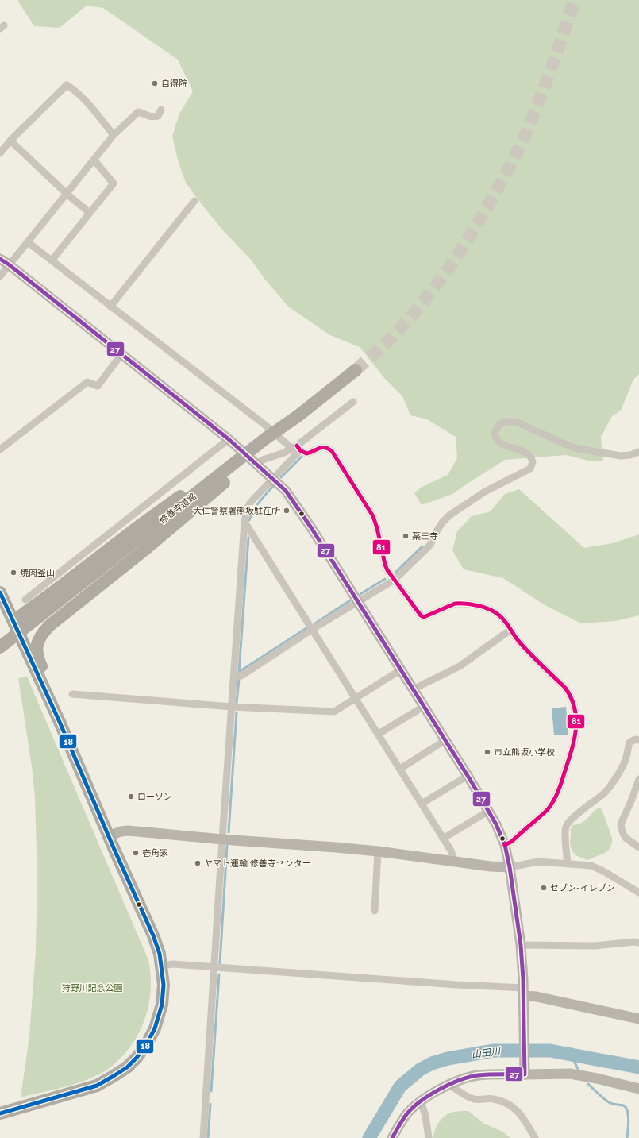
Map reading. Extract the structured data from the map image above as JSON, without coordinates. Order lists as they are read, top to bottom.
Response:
{
  "streets": {
    "highway": ["修善寺道路"]
  },
  "water": ["山田川"],
  "parks": ["狩野川記念公園"],
  "places": [
    "自得院",
    "大仁警察署熊坂駐在所",
    "薬王寺",
    "焼肉釜山",
    "市立熊坂小学校",
    "ローソン",
    "壱角家",
    "ヤマト運輸 修善寺センター",
    "セブン-イレブン"
  ],
  "lines": ["transit line 27", "transit line 81", "transit line 18"]
}
